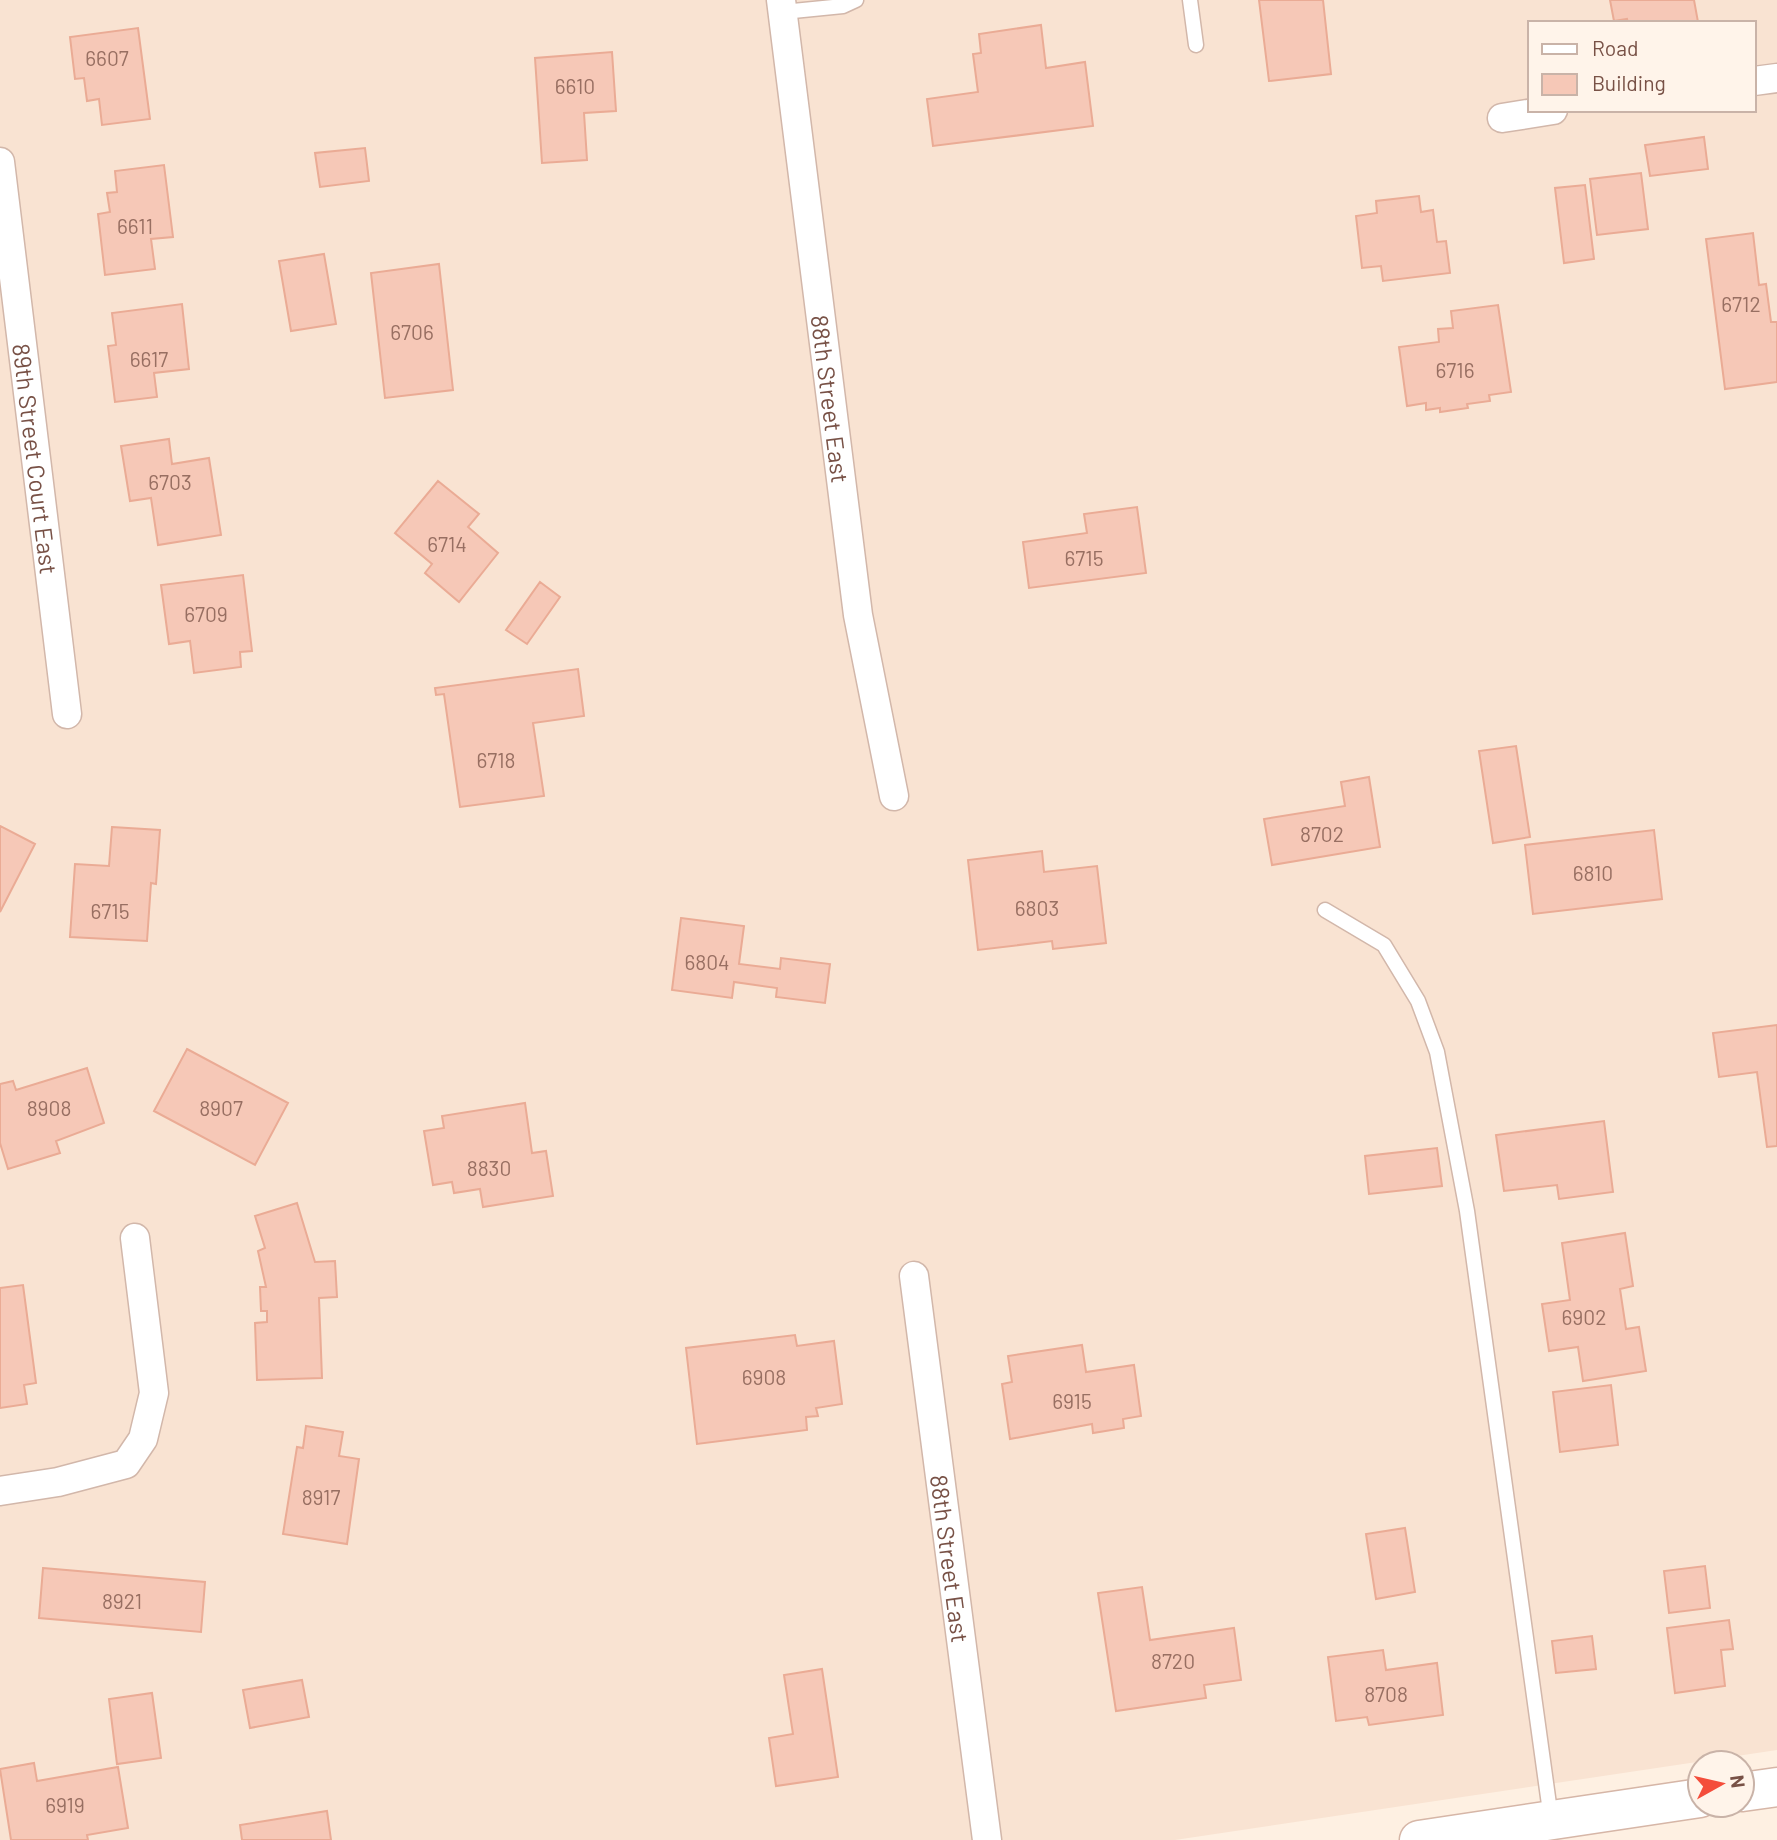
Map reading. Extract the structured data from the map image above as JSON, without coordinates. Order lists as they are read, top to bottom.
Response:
{
  "streets": {
    "street": ["88th Street East", "89th Street Court East"]
  },
  "house_numbers": [
    "6607",
    "6610",
    "6611",
    "6712",
    "6706",
    "6617",
    "6716",
    "6703",
    "6714",
    "6715",
    "6709",
    "6718",
    "8702",
    "6810",
    "6803",
    "6715",
    "6804",
    "8908",
    "8907",
    "8830",
    "6902",
    "6908",
    "6915",
    "8917",
    "8921",
    "8720",
    "8708",
    "6919"
  ],
  "legend": ["Road", "Building"],
  "north": "right"
}
